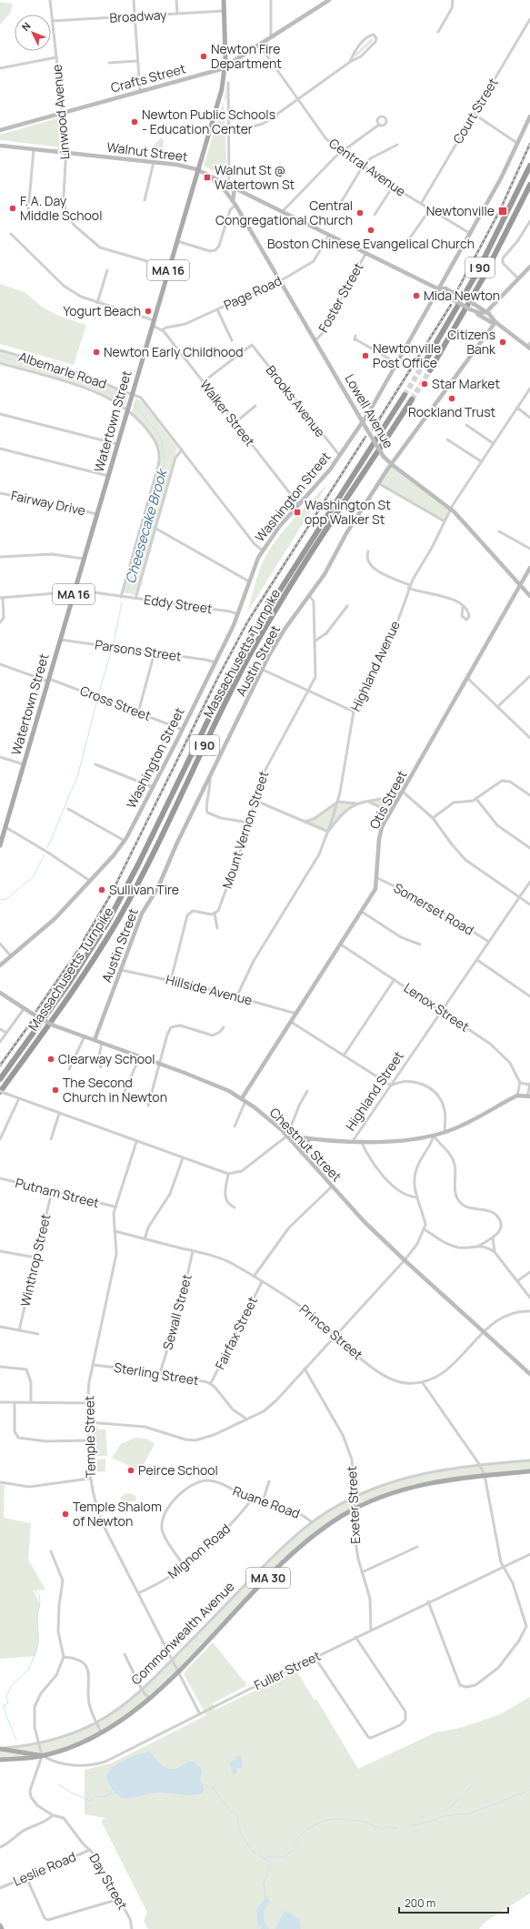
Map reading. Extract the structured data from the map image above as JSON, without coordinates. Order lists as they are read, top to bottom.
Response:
{
  "streets": {
    "highway": ["I 90", "Massachusetts Turnpike"],
    "main road": [
      "Crafts Street",
      "Walnut Street",
      "MA 16",
      "Lowell Avenue",
      "Watertown Street",
      "Washington Street",
      "Austin Street",
      "Otis Street",
      "Highland Street",
      "Chestnut Street",
      "MA 30",
      "Commonwealth Avenue"
    ],
    "street": [
      "Broadway",
      "Court Street",
      "Linwood Avenue",
      "Central Avenue",
      "Page Road",
      "Foster Street",
      "Albemarle Road",
      "Brooks Avenue",
      "Walker Street",
      "Fairway Drive",
      "Eddy Street",
      "Parsons Street",
      "Highland Avenue",
      "Cross Street",
      "Mount Vernon Street",
      "Somerset Road",
      "Hillside Avenue",
      "Lenox Street",
      "Putnam Street",
      "Winthrop Street",
      "Sewall Street",
      "Prince Street",
      "Fairfax Street",
      "Sterling Street",
      "Temple Street",
      "Ruane Road",
      "Exeter Street",
      "Mignon Road",
      "Fuller Street",
      "Leslie Road",
      "Day Street"
    ]
  },
  "crossings": [
    ["Broadway", "Linwood Avenue"],
    ["Broadway", "Watertown Street"],
    ["Crafts Street", "Linwood Avenue"],
    ["Crafts Street", "Central Avenue"],
    ["Crafts Street", "Watertown Street"],
    ["Court Street", "Central Avenue"],
    ["Linwood Avenue", "Walnut Street"],
    ["Linwood Avenue", "Watertown Street"],
    ["Walnut Street", "Page Road"],
    ["Walnut Street", "Foster Street"],
    ["Walnut Street", "Lowell Avenue"],
    ["Walnut Street", "Watertown Street"],
    ["Walnut Street", "Washington Street"],
    ["Walnut Street", "Austin Street"],
    ["Central Avenue", "Washington Street"],
    ["Page Road", "Lowell Avenue"],
    ["Page Road", "Walker Street"],
    ["Foster Street", "Lowell Avenue"],
    ["Albemarle Road", "Watertown Street"],
    ["Albemarle Road", "Washington Street"],
    ["Albemarle Road", "Eddy Street"],
    ["Brooks Avenue", "Walker Street"],
    ["Brooks Avenue", "Washington Street"],
    ["Lowell Avenue", "Washington Street"],
    ["Lowell Avenue", "Austin Street"],
    ["Lowell Avenue", "Highland Avenue"],
    ["Lowell Avenue", "Otis Street"],
    ["Walker Street", "Washington Street"],
    ["Watertown Street", "Fairway Drive"],
    ["Watertown Street", "Eddy Street"],
    ["Watertown Street", "Parsons Street"],
    ["Watertown Street", "Cross Street"],
    ["Washington Street", "Eddy Street"],
    ["Washington Street", "Parsons Street"],
    ["Washington Street", "Cross Street"],
    ["Austin Street", "Mount Vernon Street"],
    ["Austin Street", "Hillside Avenue"],
    ["Austin Street", "Chestnut Street"],
    ["Highland Avenue", "Hillside Avenue"],
    ["Otis Street", "Somerset Road"],
    ["Otis Street", "Hillside Avenue"],
    ["Otis Street", "Lenox Street"],
    ["Otis Street", "Chestnut Street"],
    ["Somerset Road", "Highland Street"],
    ["Lenox Street", "Highland Street"],
    ["Highland Street", "Chestnut Street"],
    ["Chestnut Street", "Prince Street"],
    ["Putnam Street", "Winthrop Street"],
    ["Putnam Street", "Temple Street"],
    ["Sewall Street", "Prince Street"],
    ["Sewall Street", "Sterling Street"],
    ["Prince Street", "Fairfax Street"],
    ["Prince Street", "Temple Street"],
    ["Fairfax Street", "Sterling Street"],
    ["Sterling Street", "Temple Street"],
    ["Temple Street", "Mignon Road"],
    ["Temple Street", "Commonwealth Avenue"],
    ["Temple Street", "Fuller Street"],
    ["Ruane Road", "Mignon Road"],
    ["Ruane Road", "Commonwealth Avenue"],
    ["Exeter Street", "Commonwealth Avenue"],
    ["Exeter Street", "Fuller Street"],
    ["Commonwealth Avenue", "Fuller Street"],
    ["Commonwealth Avenue", "Day Street"],
    ["Fuller Street", "Day Street"],
    ["Leslie Road", "Day Street"]
  ],
  "water": ["Cheesecake Brook"],
  "places": {
    "other": [
      "Newton Fire Department",
      "Newton Public Schools - Education Center",
      "F. A. Day Middle School",
      "Central Congregational Church",
      "Boston Chinese Evangelical Church",
      "Mida Newton",
      "Yogurt Beach",
      "Citizens Bank",
      "Newton Early Childhood",
      "Newtonville Post Office",
      "Star Market",
      "Rockland Trust",
      "Sullivan Tire",
      "Clearway School",
      "The Second Church in Newton",
      "Peirce School",
      "Temple Shalom of Newton"
    ],
    "transit": ["Walnut St @ Watertown St", "Newtonville", "Washington St opp Walker St"]
  },
  "scale_bar": "200 m",
  "north": "top left"
}
